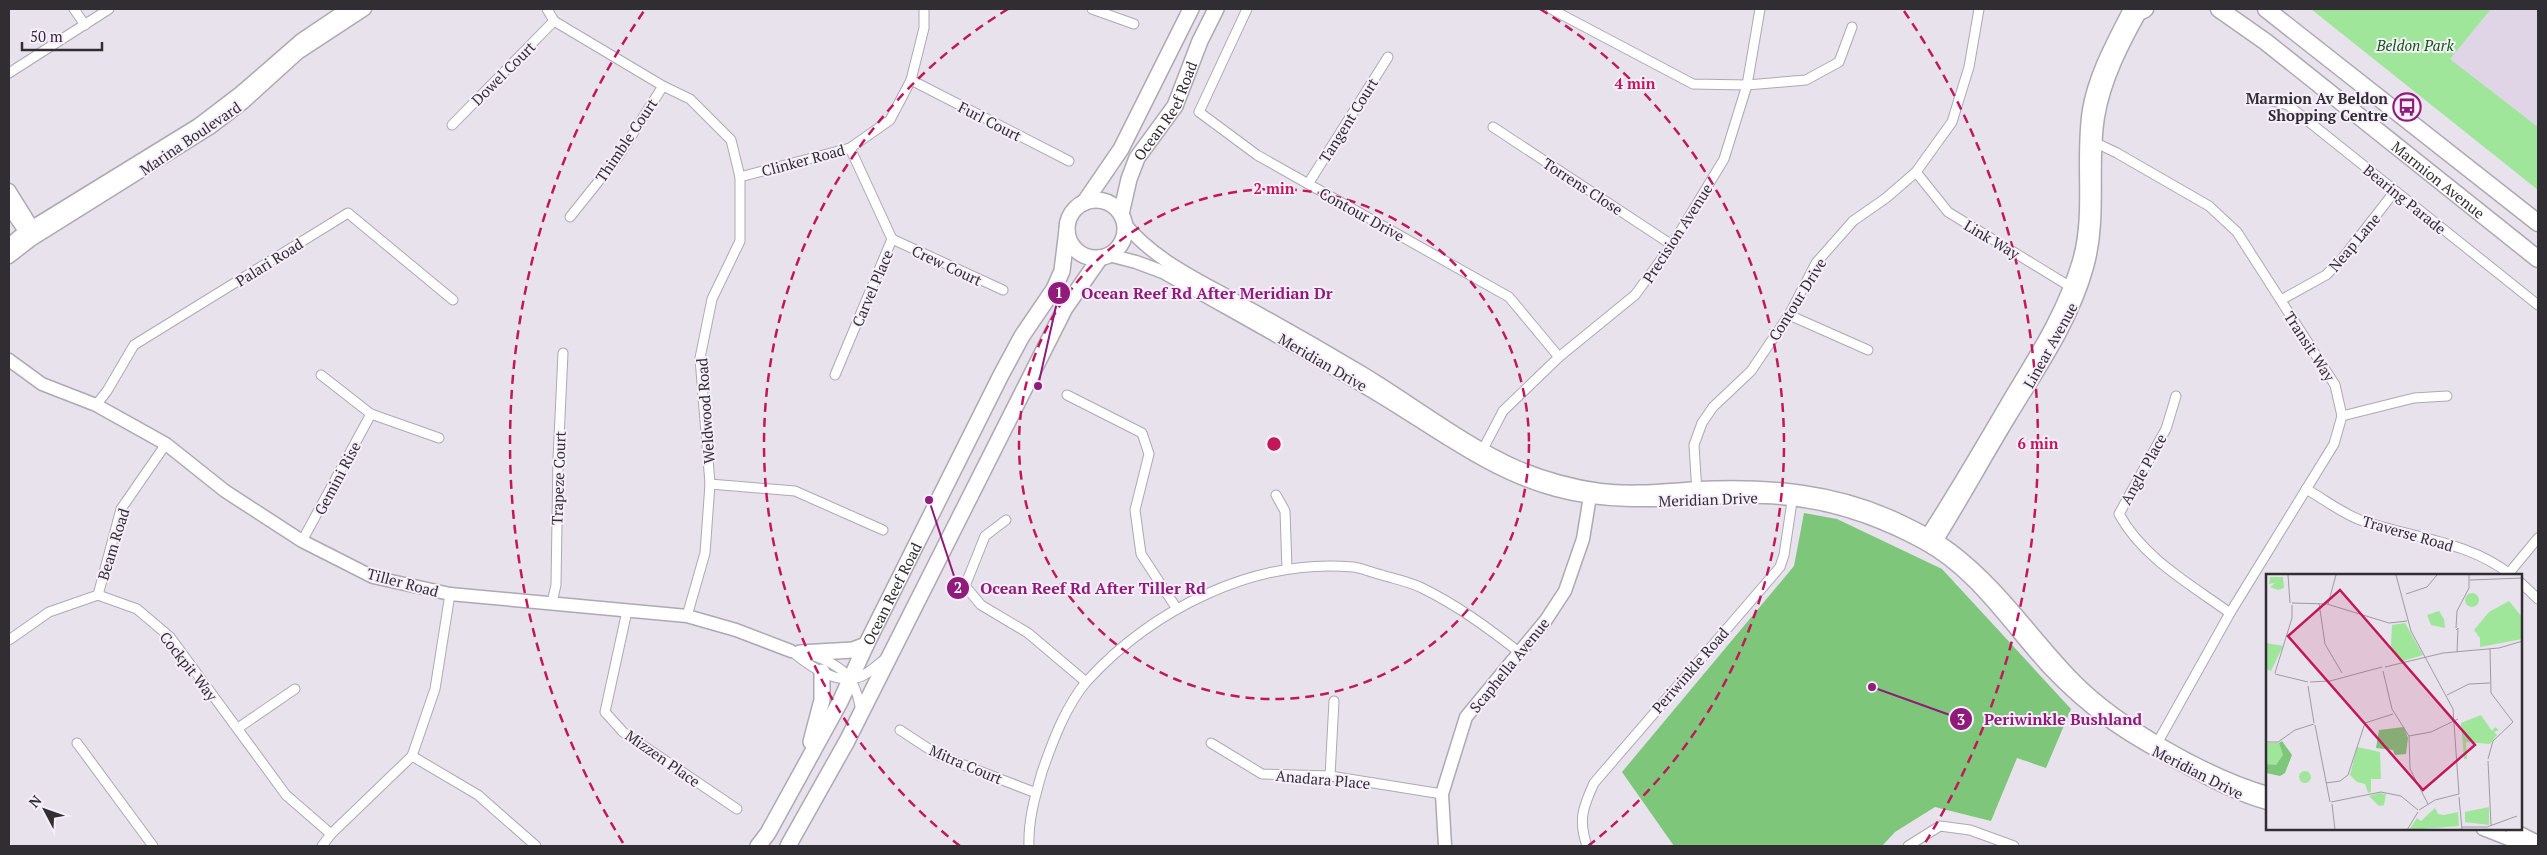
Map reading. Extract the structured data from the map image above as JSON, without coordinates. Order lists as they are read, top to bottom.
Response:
{
  "streets": {
    "highway": ["Marmion Avenue"],
    "main road": ["Ocean Reef Road"],
    "street": [
      "Dowel Court",
      "Tangent Court",
      "Furl Court",
      "Marina Boulevard",
      "Thimble Court",
      "Clinker Road",
      "Torrens Close",
      "Bearing Parade",
      "Contour Drive",
      "Precision Avenue",
      "Link Way",
      "Neap Lane",
      "Palari Road",
      "Crew Court",
      "Carvel Place",
      "Linear Avenue",
      "Transit Way",
      "Meridian Drive",
      "Weldwood Road",
      "Angle Place",
      "Gemini Rise",
      "Trapeze Court",
      "Traverse Road",
      "Beam Road",
      "Tiller Road",
      "Scaphella Avenue",
      "Cockpit Way",
      "Periwinkle Road",
      "Mizzen Place",
      "Mitra Court",
      "Anadara Place"
    ]
  },
  "crossings": [
    ["Dowel Court", "Weldwood Road"],
    ["Ocean Reef Road", "Meridian Drive"],
    ["Ocean Reef Road", "Tiller Road"],
    ["Tangent Court", "Contour Drive"],
    ["Furl Court", "Clinker Road"],
    ["Thimble Court", "Weldwood Road"],
    ["Clinker Road", "Carvel Place"],
    ["Clinker Road", "Weldwood Road"],
    ["Torrens Close", "Precision Avenue"],
    ["Bearing Parade", "Neap Lane"],
    ["Contour Drive", "Precision Avenue"],
    ["Contour Drive", "Link Way"],
    ["Contour Drive", "Meridian Drive"],
    ["Precision Avenue", "Meridian Drive"],
    ["Link Way", "Linear Avenue"],
    ["Neap Lane", "Transit Way"],
    ["Palari Road", "Tiller Road"],
    ["Crew Court", "Carvel Place"],
    ["Linear Avenue", "Transit Way"],
    ["Linear Avenue", "Meridian Drive"],
    ["Transit Way", "Meridian Drive"],
    ["Transit Way", "Angle Place"],
    ["Transit Way", "Traverse Road"],
    ["Meridian Drive", "Scaphella Avenue"],
    ["Meridian Drive", "Periwinkle Road"],
    ["Weldwood Road", "Tiller Road"],
    ["Gemini Rise", "Tiller Road"],
    ["Trapeze Court", "Tiller Road"],
    ["Beam Road", "Tiller Road"],
    ["Beam Road", "Cockpit Way"],
    ["Tiller Road", "Mizzen Place"],
    ["Scaphella Avenue", "Anadara Place"]
  ],
  "parks": ["Beldon Park"],
  "places": {
    "bus stop": ["Marmion Av Beldon Shopping Centre"],
    "other": ["Ocean Reef Rd After Meridian Dr", "Ocean Reef Rd After Tiller Rd", "Periwinkle Bushland"]
  },
  "scale_bar": "50 m",
  "north": "top left",
  "rings": ["4 min", "2 min", "6 min"]
}
